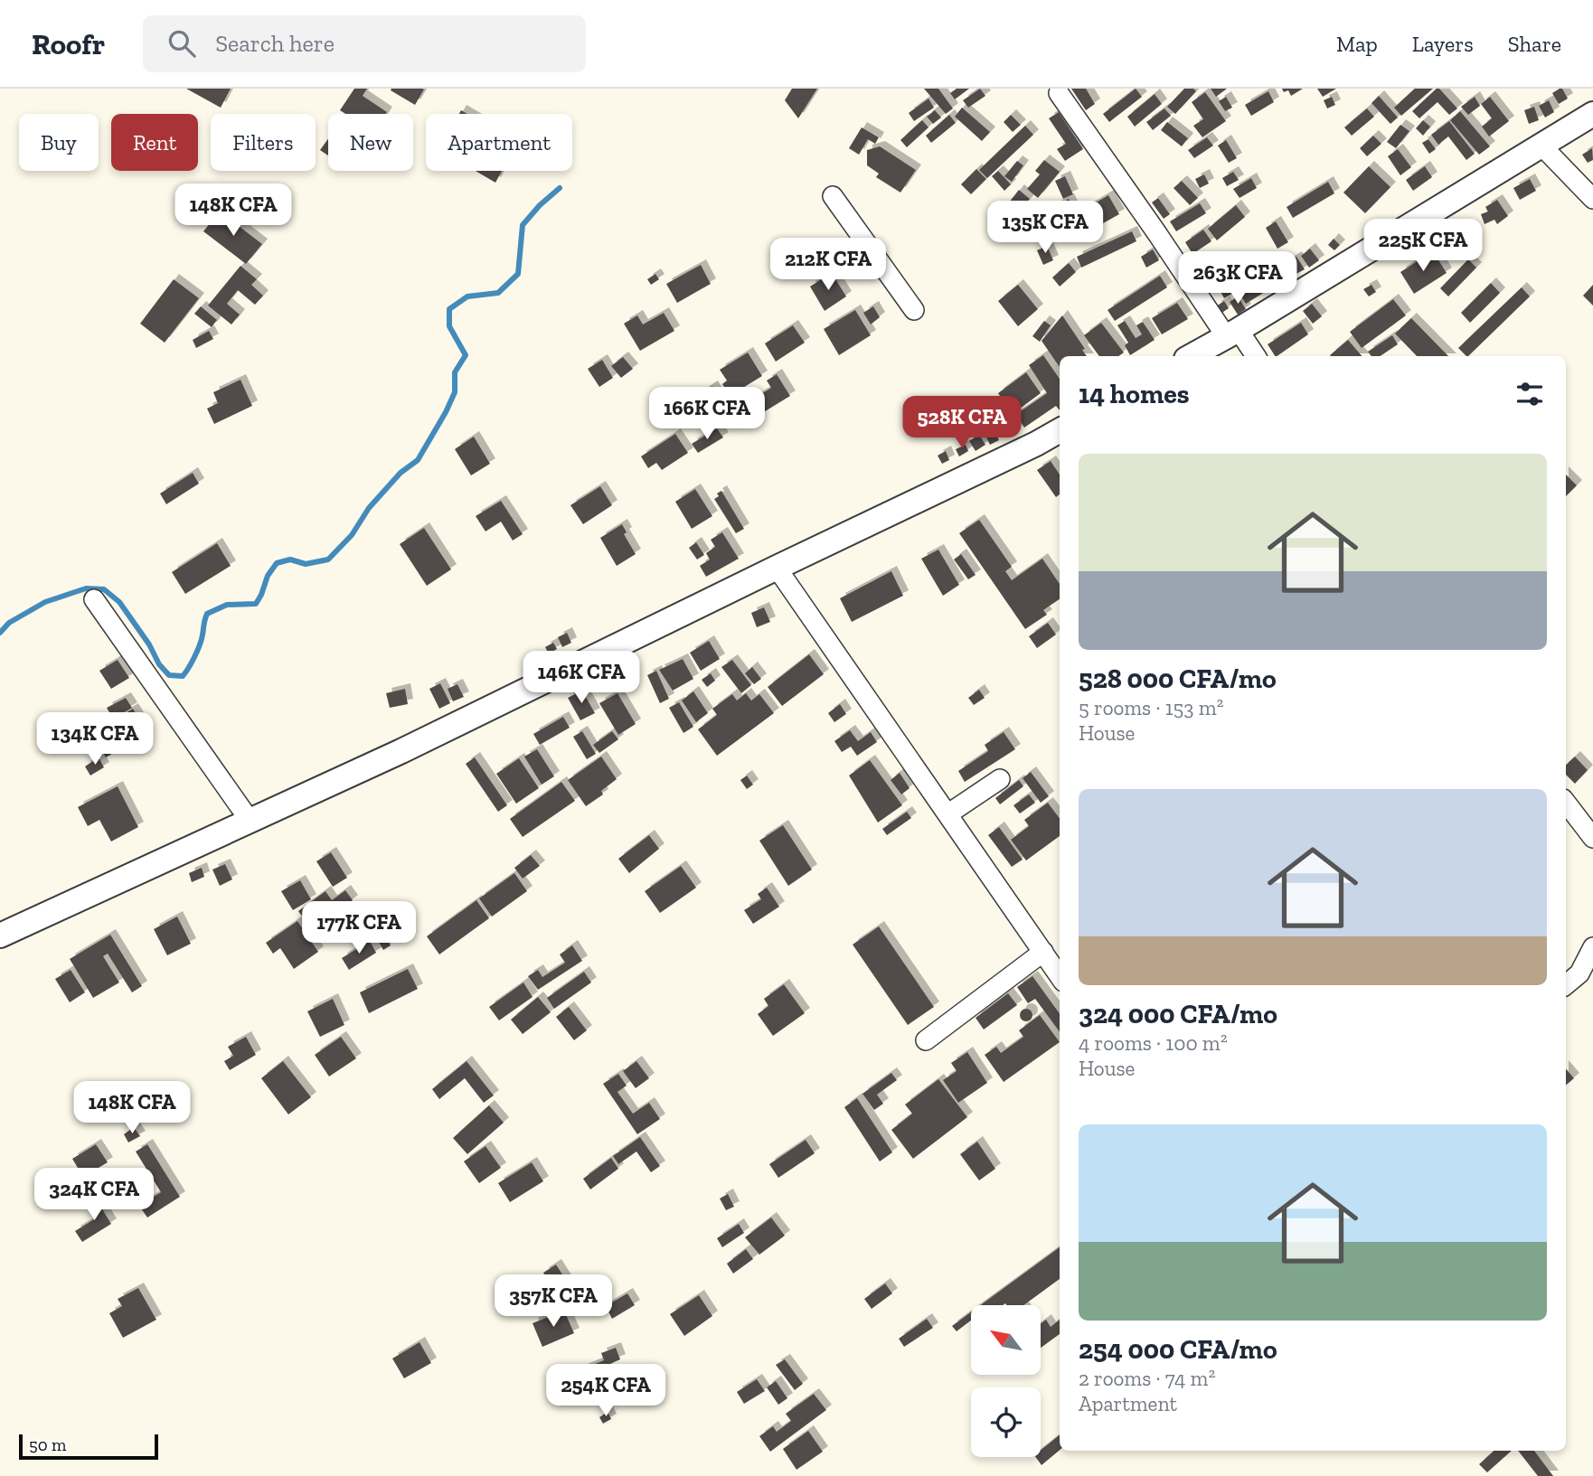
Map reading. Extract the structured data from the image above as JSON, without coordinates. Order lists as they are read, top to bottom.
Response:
{
  "scale_bar": "50 m",
  "north": "top left",
  "page": {
    "header": "Roofr",
    "search": "Search here",
    "nav": ["Map", "Layers", "Share"],
    "chip": [
      "Buy",
      "Rent",
      "Filters",
      "New",
      "Apartment"
    ],
    "price": [
      "148K CFA",
      "135K CFA",
      "225K CFA",
      "212K CFA",
      "263K CFA",
      "166K CFA",
      "528K CFA",
      "146K CFA",
      "134K CFA",
      "177K CFA",
      "148K CFA",
      "324K CFA",
      "357K CFA",
      "254K CFA"
    ],
    "heading": "14 homes",
    "list": [
      {
        "name": "528 000 CFA/mo",
        "note": "5 rooms · 153 m² · House"
      },
      {
        "name": "324 000 CFA/mo",
        "note": "4 rooms · 100 m² · House"
      },
      {
        "name": "254 000 CFA/mo",
        "note": "2 rooms · 74 m² · Apartment"
      }
    ],
    "scale": "50 m"
  }
}
